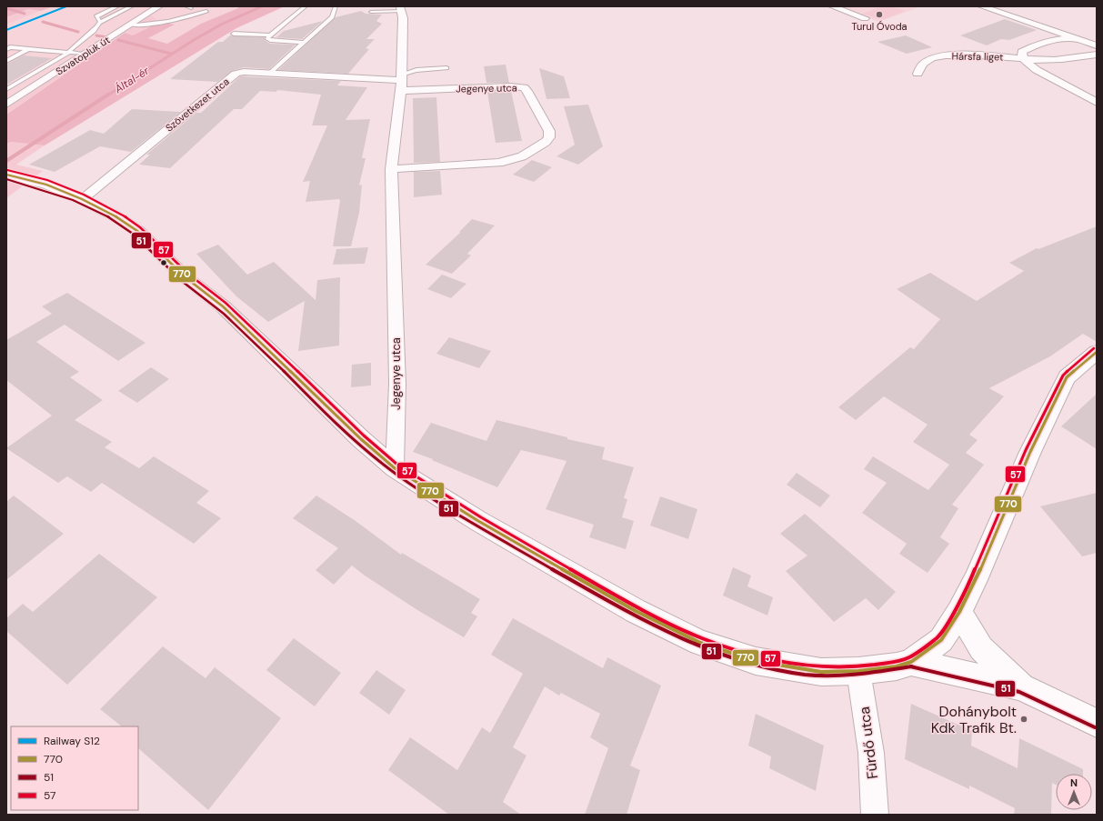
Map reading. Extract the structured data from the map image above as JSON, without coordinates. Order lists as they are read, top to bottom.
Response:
{
  "streets": {
    "street": [
      "Szvatopluk út",
      "Hársfa liget",
      "Jegenye utca",
      "Szövetkezet utca",
      "Fürdő utca"
    ]
  },
  "crossings": [
    ["Jegenye utca", "Szövetkezet utca"]
  ],
  "water": ["Által-ér"],
  "places": ["Turul Óvoda", "Dohánybolt Kdk Trafik Bt."],
  "lines": [
    "rail line S12",
    "transit line 57",
    "transit line 770",
    "transit line 51"
  ],
  "legend": [
    "Railway S12",
    "770",
    "51",
    "57"
  ],
  "north": "top"
}
